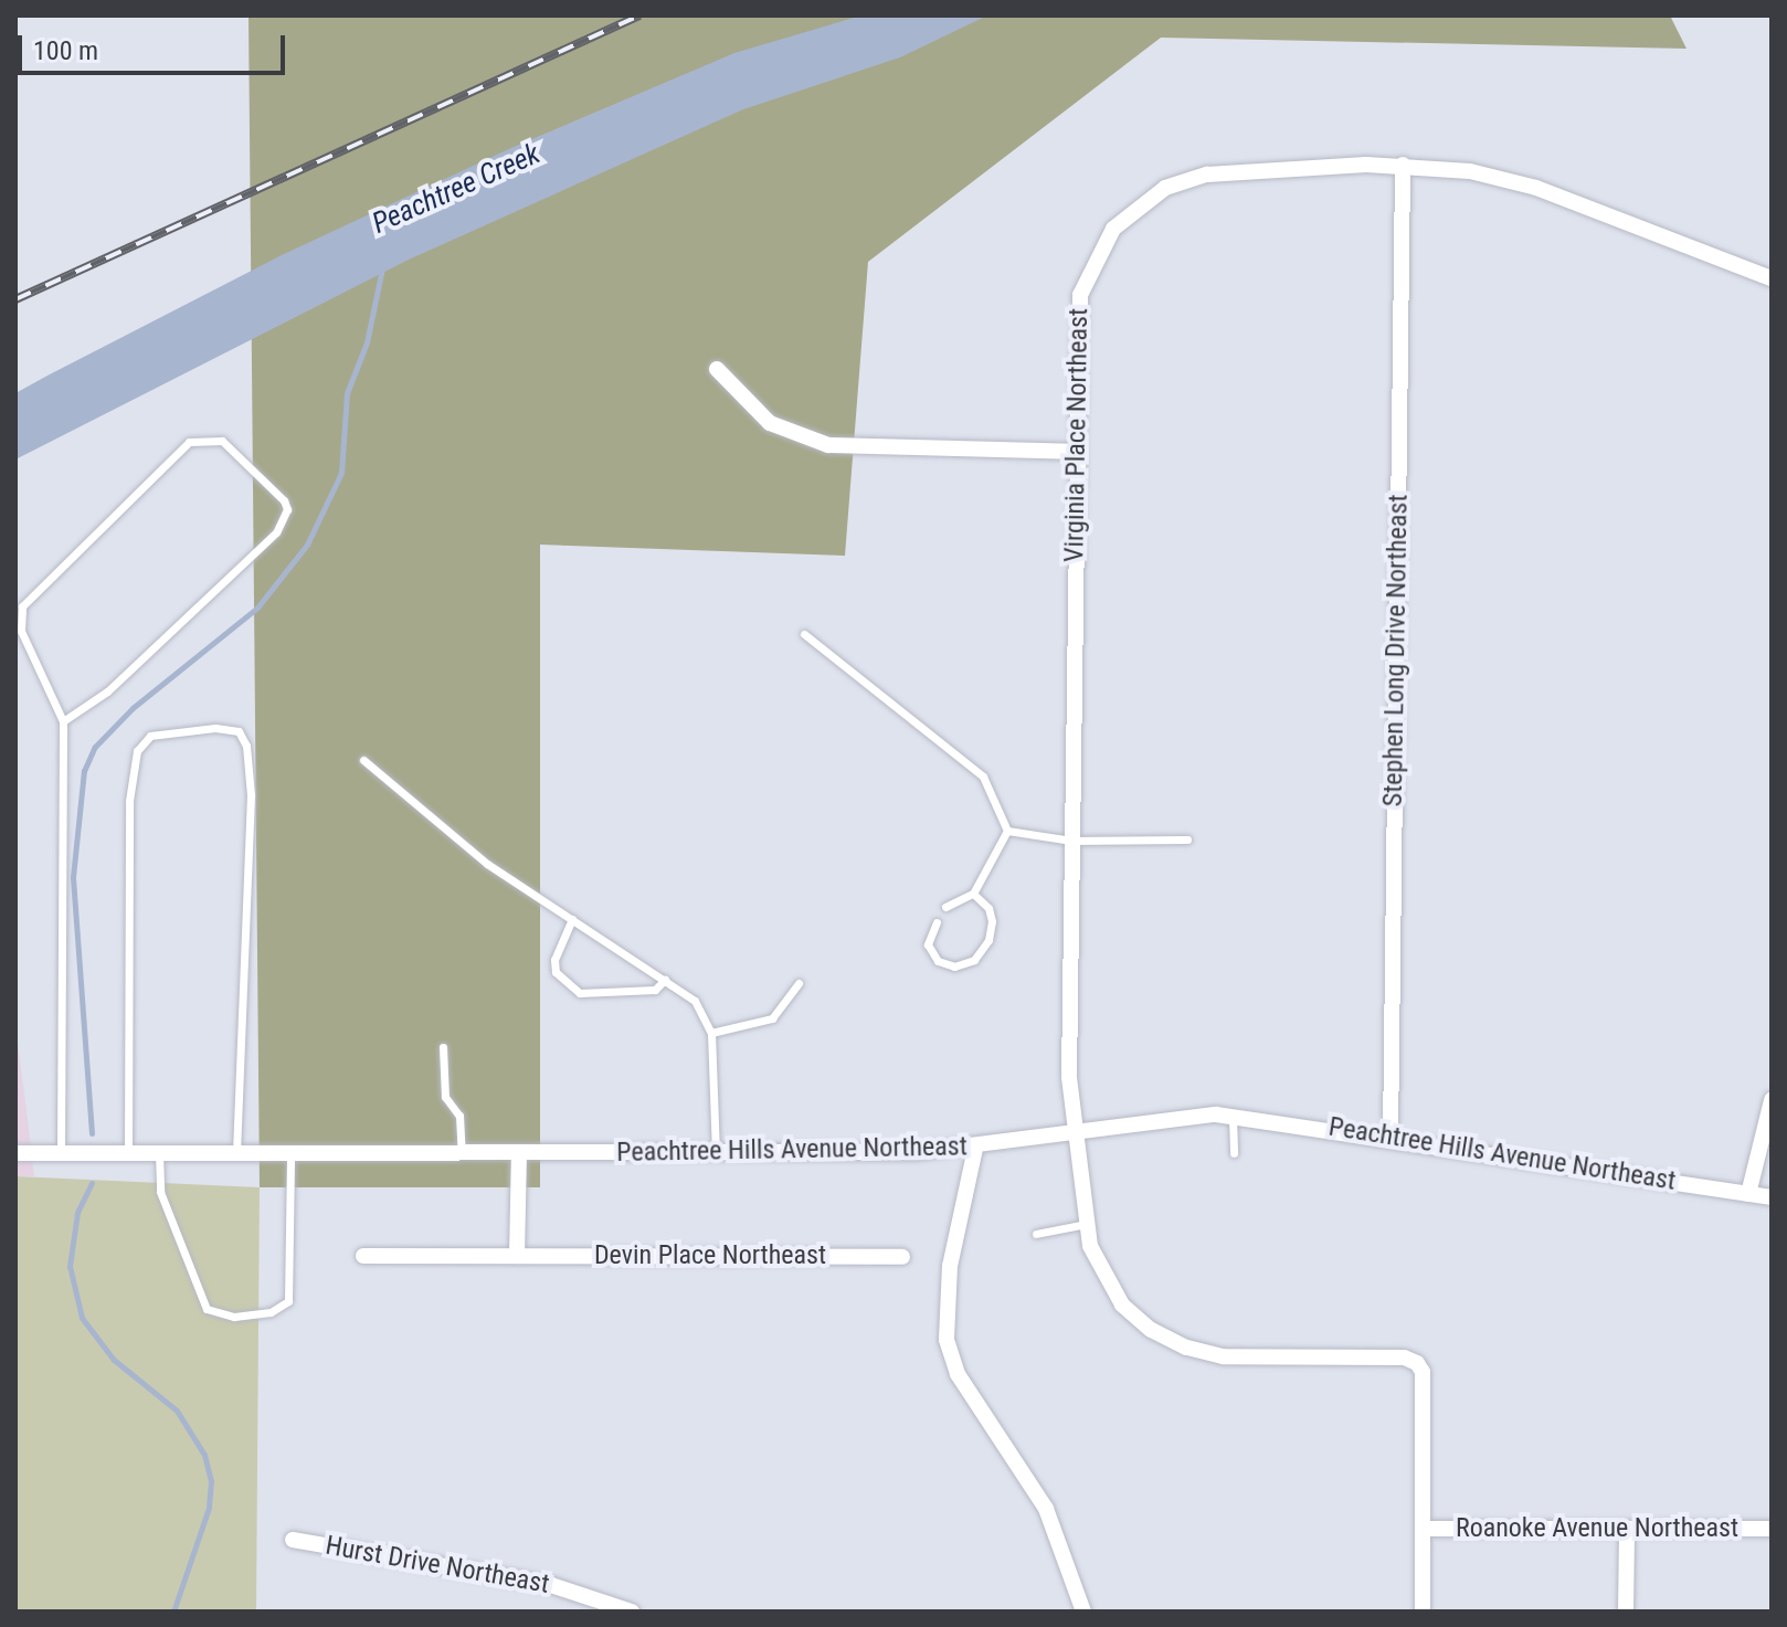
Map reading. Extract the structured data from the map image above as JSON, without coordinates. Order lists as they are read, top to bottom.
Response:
{
  "streets": {
    "street": [
      "Virginia Place Northeast",
      "Stephen Long Drive Northeast",
      "Peachtree Hills Avenue Northeast",
      "Devin Place Northeast",
      "Roanoke Avenue Northeast",
      "Hurst Drive Northeast"
    ]
  },
  "crossings": [
    ["Virginia Place Northeast", "Stephen Long Drive Northeast"],
    ["Virginia Place Northeast", "Peachtree Hills Avenue Northeast"],
    ["Virginia Place Northeast", "Roanoke Avenue Northeast"],
    ["Stephen Long Drive Northeast", "Peachtree Hills Avenue Northeast"]
  ],
  "water": ["Peachtree Creek"],
  "scale_bar": "100 m"
}
